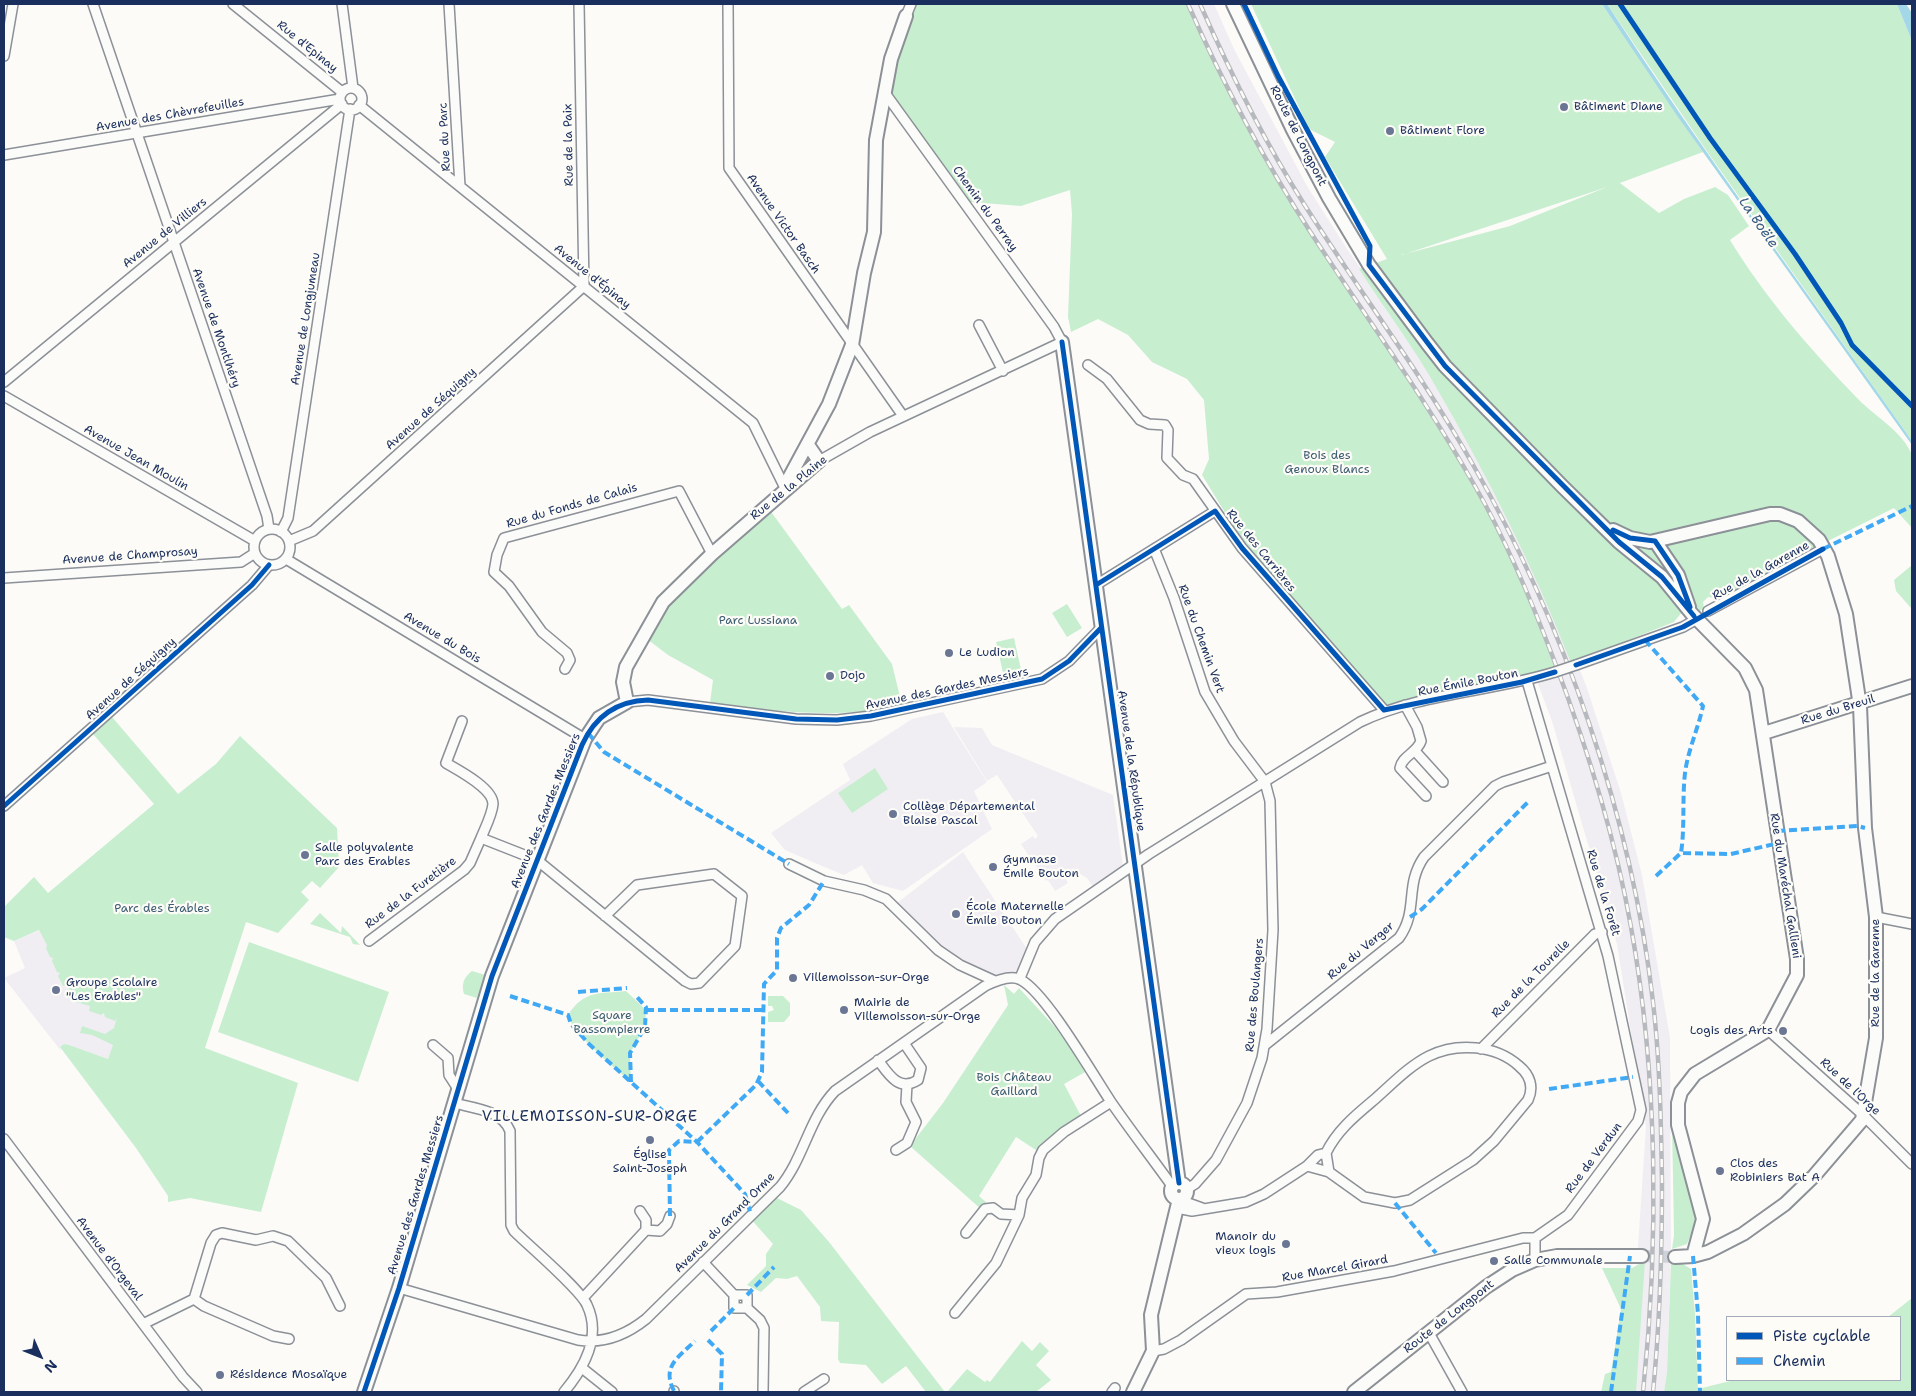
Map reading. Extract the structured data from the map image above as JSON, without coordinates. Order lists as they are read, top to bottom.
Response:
{
  "streets": {
    "main road": [
      "Route de Longpont",
      "Rue de la Plaine",
      "Rue de la Garenne",
      "Avenue des Gardes Messiers",
      "Rue du Breuil",
      "Avenue de la République",
      "Rue du Maréchal Gallieni"
    ],
    "street": [
      "Rue d'Epinay",
      "Avenue des Chèvrefeuilles",
      "Rue du Parc",
      "Rue de la Paix",
      "Chemin du Perray",
      "Avenue Victor Basch",
      "Avenue de Villiers",
      "Avenue d'Épinay",
      "Avenue de Longjumeau",
      "Avenue de Montlhéry",
      "Avenue de Séquigny",
      "Avenue Jean Moulin",
      "Rue du Fonds de Calais",
      "Rue des Carrières",
      "Avenue de Champrosay",
      "Avenue du Bois",
      "Rue du Chemin Vert",
      "Rue Émile Bouton",
      "Rue de la Furetière",
      "Rue de la Forêt",
      "Rue du Verger",
      "Rue de la Tourelle",
      "Rue des Boulangers",
      "Rue de l'Orge",
      "Rue de Verdun",
      "Avenue du Grand Orme",
      "Avenue d'Orgeval",
      "Rue Marcel Girard"
    ]
  },
  "crossings": [
    ["Rue d'Epinay", "Avenue des Chèvrefeuilles"],
    ["Rue d'Epinay", "Avenue de Villiers"],
    ["Rue d'Epinay", "Avenue d'Épinay"],
    ["Rue d'Epinay", "Avenue de Longjumeau"],
    ["Avenue des Chèvrefeuilles", "Avenue de Villiers"],
    ["Avenue des Chèvrefeuilles", "Avenue d'Épinay"],
    ["Avenue des Chèvrefeuilles", "Avenue de Longjumeau"],
    ["Avenue des Chèvrefeuilles", "Avenue de Montlhéry"],
    ["Route de Longpont", "Rue de la Garenne"],
    ["Route de Longpont", "Rue du Maréchal Gallieni"],
    ["Rue du Parc", "Avenue d'Épinay"],
    ["Rue de la Paix", "Avenue d'Épinay"],
    ["Rue de la Paix", "Avenue de Séquigny"],
    ["Chemin du Perray", "Rue de la Plaine"],
    ["Chemin du Perray", "Avenue de la République"],
    ["Avenue Victor Basch", "Rue de la Plaine"],
    ["Avenue de Villiers", "Avenue d'Épinay"],
    ["Avenue de Villiers", "Avenue de Longjumeau"],
    ["Avenue de Villiers", "Avenue de Montlhéry"],
    ["Avenue d'Épinay", "Avenue de Longjumeau"],
    ["Avenue d'Épinay", "Avenue de Séquigny"],
    ["Avenue d'Épinay", "Rue de la Plaine"],
    ["Avenue de Longjumeau", "Avenue de Montlhéry"],
    ["Avenue de Longjumeau", "Avenue de Séquigny"],
    ["Avenue de Longjumeau", "Avenue Jean Moulin"],
    ["Avenue de Longjumeau", "Avenue de Champrosay"],
    ["Avenue de Longjumeau", "Avenue du Bois"],
    ["Avenue de Montlhéry", "Avenue de Séquigny"],
    ["Avenue de Montlhéry", "Avenue Jean Moulin"],
    ["Avenue de Montlhéry", "Avenue de Champrosay"],
    ["Avenue de Montlhéry", "Avenue du Bois"],
    ["Avenue de Séquigny", "Avenue Jean Moulin"],
    ["Avenue de Séquigny", "Avenue de Champrosay"],
    ["Avenue de Séquigny", "Avenue du Bois"],
    ["Avenue Jean Moulin", "Avenue de Champrosay"],
    ["Avenue Jean Moulin", "Avenue du Bois"],
    ["Rue de la Plaine", "Rue du Fonds de Calais"],
    ["Rue de la Plaine", "Avenue des Gardes Messiers"],
    ["Rue de la Plaine", "Avenue de la République"],
    ["Rue des Carrières", "Rue du Chemin Vert"],
    ["Rue des Carrières", "Rue Émile Bouton"],
    ["Rue des Carrières", "Avenue de la République"],
    ["Avenue de Champrosay", "Avenue du Bois"],
    ["Rue de la Garenne", "Rue du Breuil"],
    ["Rue de la Garenne", "Rue du Maréchal Gallieni"],
    ["Rue de la Garenne", "Rue de l'Orge"],
    ["Avenue du Bois", "Avenue des Gardes Messiers"],
    ["Rue du Chemin Vert", "Rue Émile Bouton"],
    ["Rue du Chemin Vert", "Rue des Boulangers"],
    ["Rue Émile Bouton", "Avenue de la République"],
    ["Rue Émile Bouton", "Rue du Maréchal Gallieni"],
    ["Rue Émile Bouton", "Rue de la Forêt"],
    ["Rue Émile Bouton", "Rue des Boulangers"],
    ["Rue Émile Bouton", "Avenue du Grand Orme"],
    ["Avenue des Gardes Messiers", "Avenue de la République"],
    ["Avenue des Gardes Messiers", "Avenue du Grand Orme"],
    ["Rue du Breuil", "Rue du Maréchal Gallieni"],
    ["Avenue de la République", "Rue des Boulangers"],
    ["Rue du Maréchal Gallieni", "Rue de l'Orge"],
    ["Rue de la Forêt", "Rue du Verger"],
    ["Rue de la Forêt", "Rue de la Tourelle"],
    ["Rue de la Forêt", "Rue de Verdun"],
    ["Rue du Verger", "Rue des Boulangers"],
    ["Rue de Verdun", "Rue Marcel Girard"]
  ],
  "districts": ["VILLEMOISSON-SUR-ORGE"],
  "water": ["La Boële"],
  "parks": [
    "Bois des Genoux Blancs",
    "Parc Lussiana",
    "Parc des Érables",
    "Square Bassompierre",
    "Bois Château Gaillard"
  ],
  "places": [
    "Bâtiment Diane",
    "Bâtiment Flore",
    "Le Ludion",
    "Dojo",
    "Collège Départemental Blaise Pascal",
    "Salle polyvalente Parc des Erables",
    "Gymnase Émile Bouton",
    "École Maternelle Émile Bouton",
    "Villemoisson-sur-Orge",
    "Groupe Scolaire \"Les Erables\"",
    "Mairie de Villemoisson-sur-Orge",
    "Logis des Arts",
    "Église Saint-Joseph",
    "Clos des Robiniers Bat A",
    "Manoir du vieux logis",
    "Salle Communale",
    "Résidence Mosaïque"
  ],
  "legend": ["Piste cyclable", "Chemin"],
  "north": "bottom right"
}
